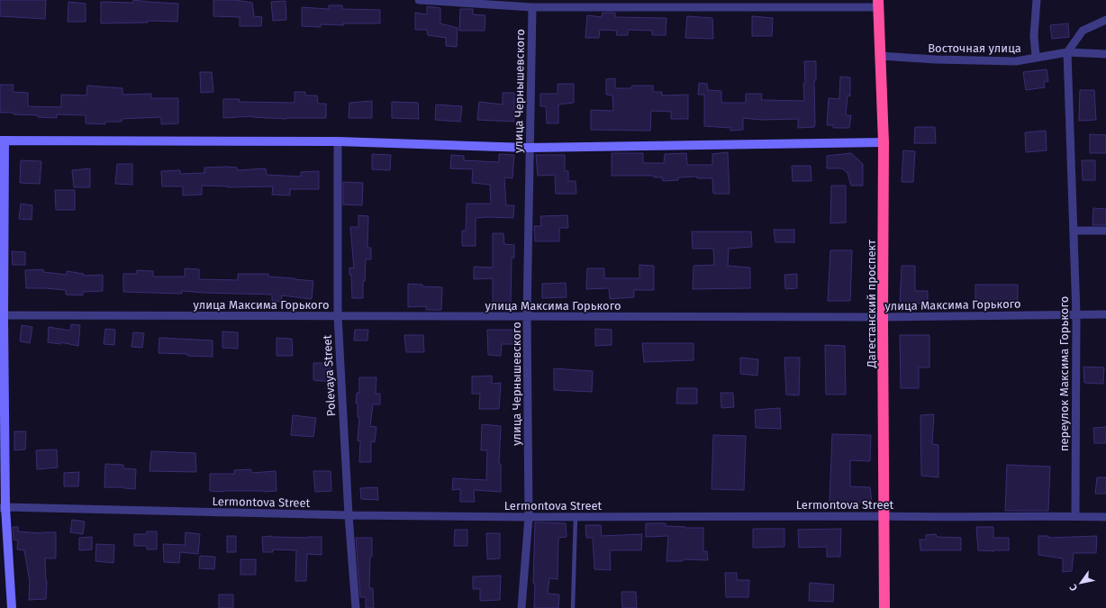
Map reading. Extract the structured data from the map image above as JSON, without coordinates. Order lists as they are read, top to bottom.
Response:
{
  "streets": {
    "highway": ["Дагестанский проспект"],
    "street": [
      "Восточная улица",
      "улица Чернышевского",
      "улица Максима Горького",
      "переулок Максима Горького",
      "Polevaya Street",
      "Lermontova Street"
    ]
  },
  "crossings": [
    ["Восточная улица", "Дагестанский проспект"],
    ["Восточная улица", "переулок Максима Горького"],
    ["улица Чернышевского", "улица Максима Горького"],
    ["улица Чернышевского", "Lermontova Street"],
    ["Дагестанский проспект", "улица Максима Горького"],
    ["Дагестанский проспект", "Lermontova Street"],
    ["улица Максима Горького", "переулок Максима Горького"],
    ["улица Максима Горького", "Polevaya Street"],
    ["переулок Максима Горького", "Lermontova Street"],
    ["Polevaya Street", "Lermontova Street"]
  ],
  "north": "bottom left"
}
